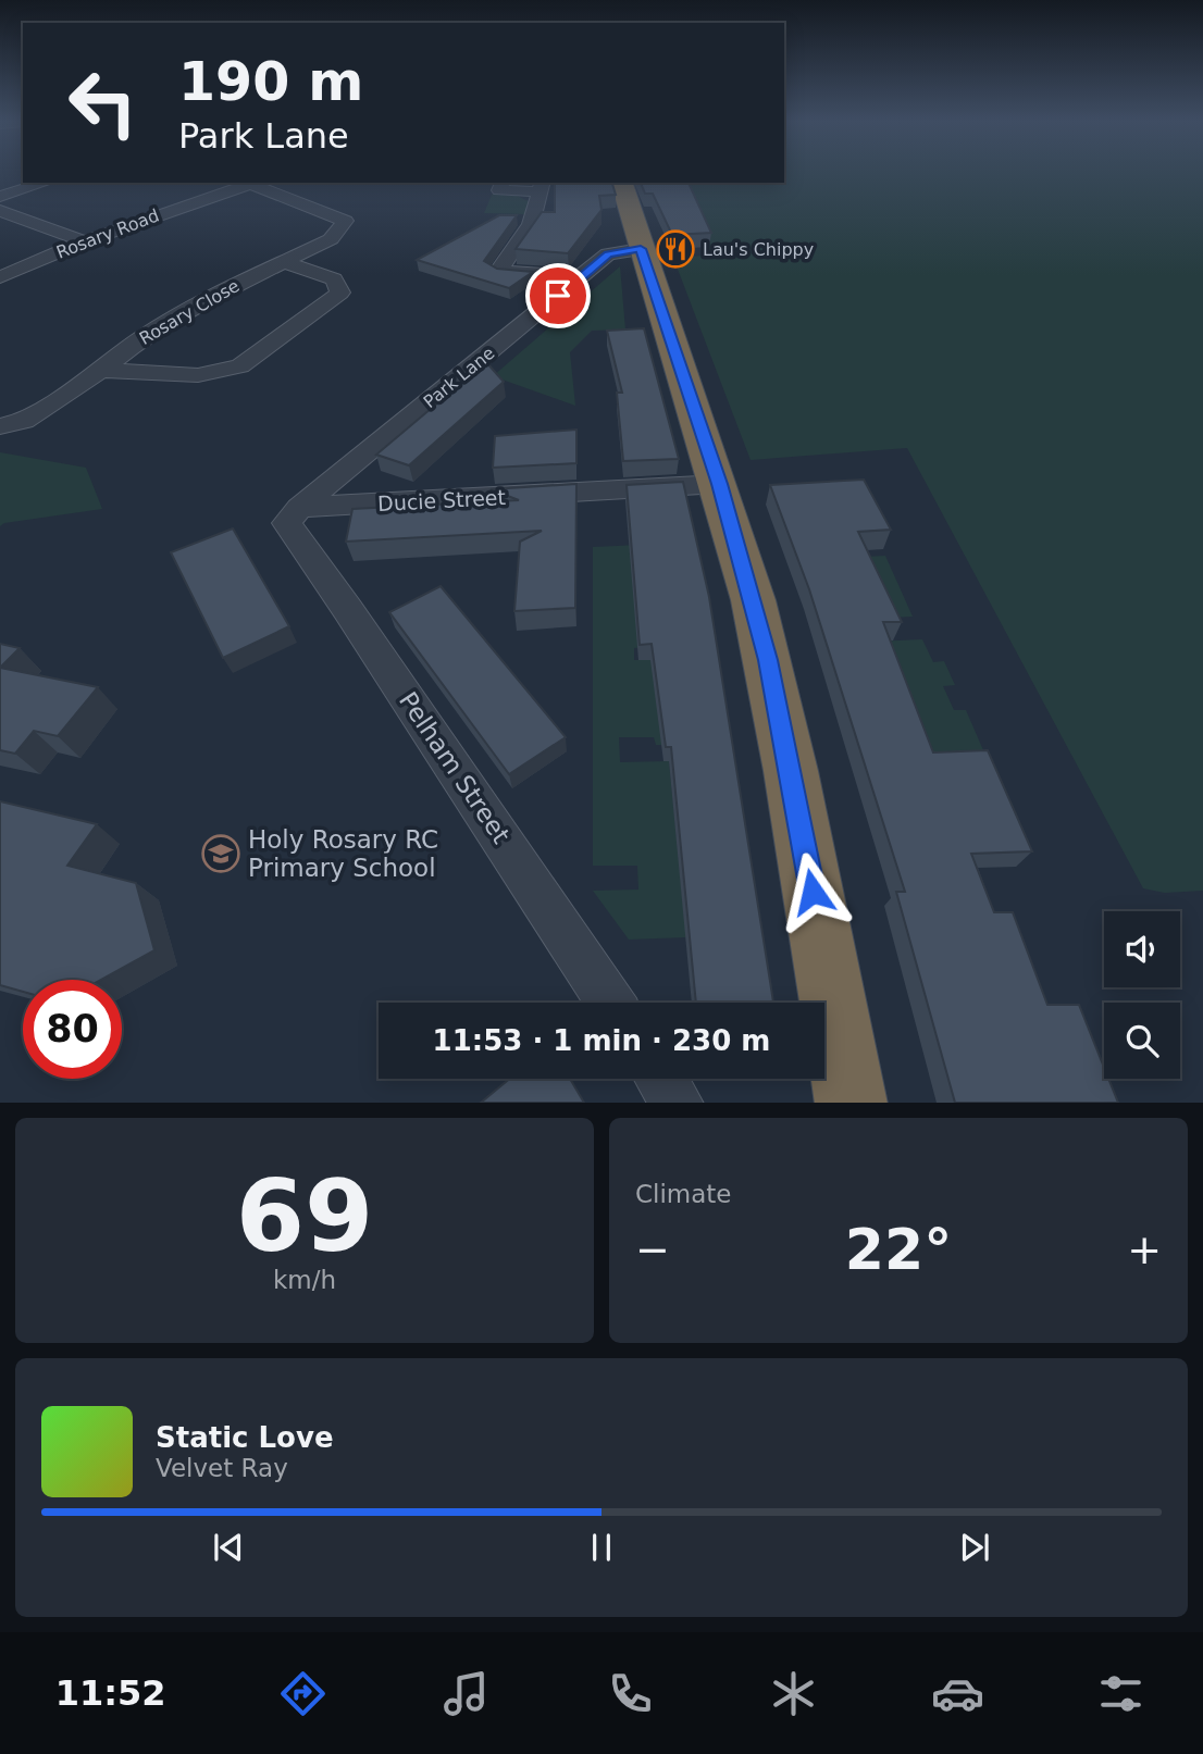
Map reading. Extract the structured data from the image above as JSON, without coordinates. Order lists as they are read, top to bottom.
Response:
{
  "streets": {
    "street": [
      "Rosary Road",
      "Rosary Close",
      "Park Lane",
      "Ducie Street",
      "Pelham Street"
    ]
  },
  "crossings": [
    ["Rosary Road", "Rosary Close"],
    ["Park Lane", "Ducie Street"],
    ["Park Lane", "Pelham Street"],
    ["Ducie Street", "Pelham Street"]
  ],
  "places": {
    "restaurant": ["Lau's Chippy"],
    "school or university": ["Holy Rosary RC Primary School"]
  },
  "page": {
    "turn": ["190 m", "Park Lane"],
    "limit": "80",
    "trip": "11:53 · 1 min · 230 m",
    "tile": [
      ["69", "km/h"],
      "Climate"
    ],
    "heat": ["−", "22°", "+"],
    "song": ["Static Love", "Velvet Ray"],
    "tabs": "11:52"
  }
}
